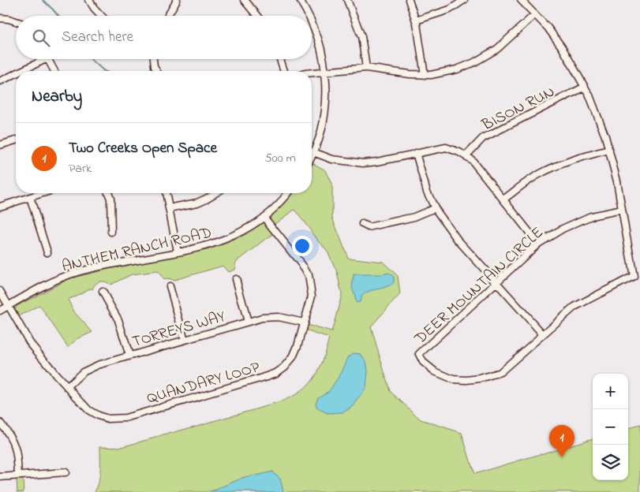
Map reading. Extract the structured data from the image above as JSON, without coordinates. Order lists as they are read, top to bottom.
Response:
{
  "streets": {
    "street": [
      "BISON RUN",
      "ANTHEM RANCH ROAD",
      "DEER MOUNTAIN CIRCLE",
      "TORREYS WAY",
      "QUANDARY LOOP"
    ]
  },
  "crossings": [
    ["ANTHEM RANCH ROAD", "QUANDARY LOOP"],
    ["TORREYS WAY", "QUANDARY LOOP"]
  ],
  "page": {
    "search": "Search here",
    "heading": "Nearby",
    "list": [
      {
        "mark": "1",
        "name": "Two Creeks Open Space",
        "note": "Park",
        "value": "500 m"
      }
    ],
    "map_buttons": ["+", "−"],
    "pins": "1"
  }
}
